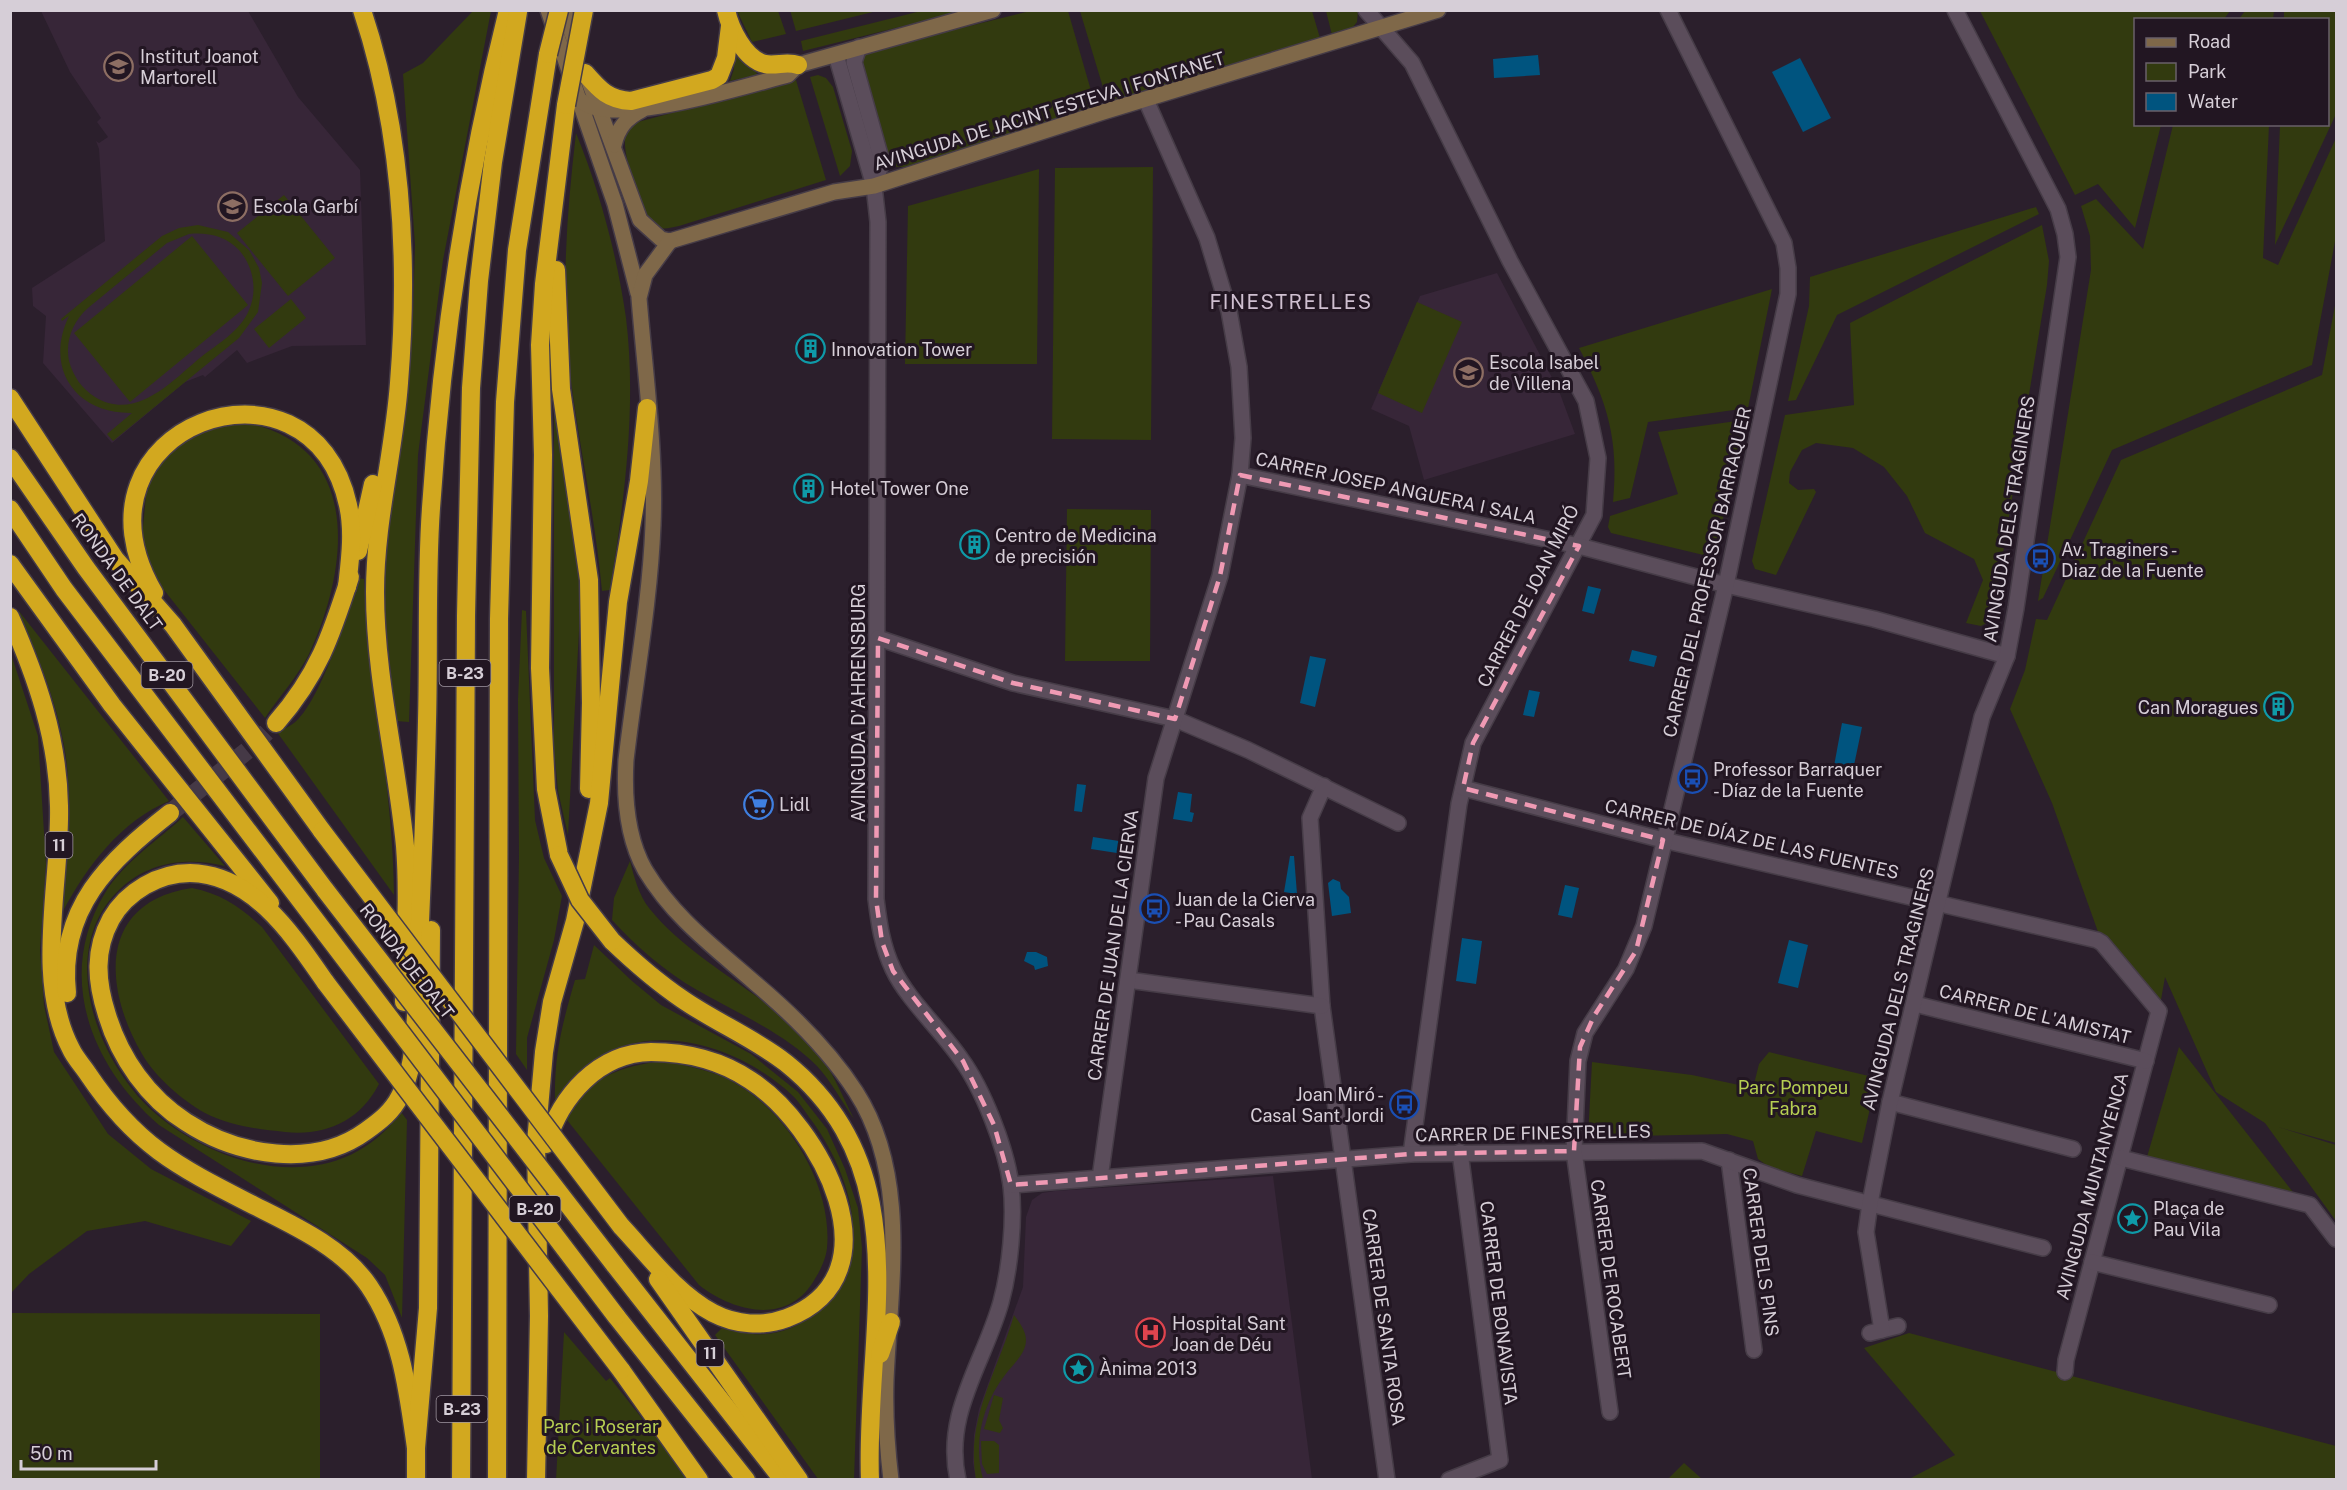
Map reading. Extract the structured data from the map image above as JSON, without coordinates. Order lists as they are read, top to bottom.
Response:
{
  "streets": {
    "highway": [
      "RONDA DE DALT",
      "B-23",
      "B-20",
      "11"
    ],
    "street": [
      "AVINGUDA DE JACINT ESTEVA I FONTANET",
      "CARRER JOSEP ANGUERA I SALA",
      "AVINGUDA DELS TRAGINERS",
      "CARRER DEL PROFESSOR BARRAQUER",
      "CARRER DE JOAN MIRÓ",
      "AVINGUDA D'AHRENSBURG",
      "CARRER DE DÍAZ DE LAS FUENTES",
      "CARRER DE JUAN DE LA CIERVA",
      "CARRER DE L'AMISTAT",
      "CARRER DE FINESTRELLES",
      "AVINGUDA MUNTANYENCA",
      "CARRER DELS PINS",
      "CARRER DE ROCABERT",
      "CARRER DE BONAVISTA",
      "CARRER DE SANTA ROSA"
    ]
  },
  "crossings": [
    ["AVINGUDA DE JACINT ESTEVA I FONTANET", "CARRER DE JOAN MIRÓ"],
    ["AVINGUDA DE JACINT ESTEVA I FONTANET", "AVINGUDA D'AHRENSBURG"],
    ["CARRER JOSEP ANGUERA I SALA", "AVINGUDA DELS TRAGINERS"],
    ["CARRER JOSEP ANGUERA I SALA", "CARRER DEL PROFESSOR BARRAQUER"],
    ["CARRER JOSEP ANGUERA I SALA", "CARRER DE JOAN MIRÓ"],
    ["CARRER JOSEP ANGUERA I SALA", "CARRER DE JUAN DE LA CIERVA"],
    ["AVINGUDA DELS TRAGINERS", "CARRER DE DÍAZ DE LAS FUENTES"],
    ["AVINGUDA DELS TRAGINERS", "CARRER DE L'AMISTAT"],
    ["AVINGUDA DELS TRAGINERS", "CARRER DE FINESTRELLES"],
    ["CARRER DEL PROFESSOR BARRAQUER", "CARRER DE DÍAZ DE LAS FUENTES"],
    ["CARRER DEL PROFESSOR BARRAQUER", "CARRER DE FINESTRELLES"],
    ["CARRER DEL PROFESSOR BARRAQUER", "CARRER DE ROCABERT"],
    ["CARRER DE JOAN MIRÓ", "CARRER DE DÍAZ DE LAS FUENTES"],
    ["CARRER DE JOAN MIRÓ", "CARRER DE FINESTRELLES"],
    ["AVINGUDA D'AHRENSBURG", "CARRER DE FINESTRELLES"],
    ["CARRER DE DÍAZ DE LAS FUENTES", "AVINGUDA MUNTANYENCA"],
    ["CARRER DE JUAN DE LA CIERVA", "CARRER DE FINESTRELLES"],
    ["CARRER DE L'AMISTAT", "AVINGUDA MUNTANYENCA"],
    ["CARRER DE FINESTRELLES", "CARRER DELS PINS"],
    ["CARRER DE FINESTRELLES", "CARRER DE ROCABERT"],
    ["CARRER DE FINESTRELLES", "CARRER DE BONAVISTA"],
    ["CARRER DE FINESTRELLES", "CARRER DE SANTA ROSA"]
  ],
  "districts": ["FINESTRELLES"],
  "parks": ["Parc Pompeu Fabra", "Parc i Roserar de Cervantes"],
  "places": {
    "school or university": ["Institut Joanot Martorell", "Escola Garbí", "Escola Isabel de Villena"],
    "building": [
      "Innovation Tower",
      "Hotel Tower One",
      "Centro de Medicina de precisión",
      "Can Moragues"
    ],
    "bus stop": [
      "Av. Traginers - Diaz de la Fuente",
      "Professor Barraquer - Díaz de la Fuente",
      "Juan de la Cierva - Pau Casals",
      "Joan Miró - Casal Sant Jordi"
    ],
    "supermarket": ["Lidl"],
    "place": ["Plaça de Pau Vila", "Ànima 2013"],
    "hospital": ["Hospital Sant Joan de Déu"]
  },
  "legend": ["Road", "Park", "Water"],
  "scale_bar": "50 m"
}
